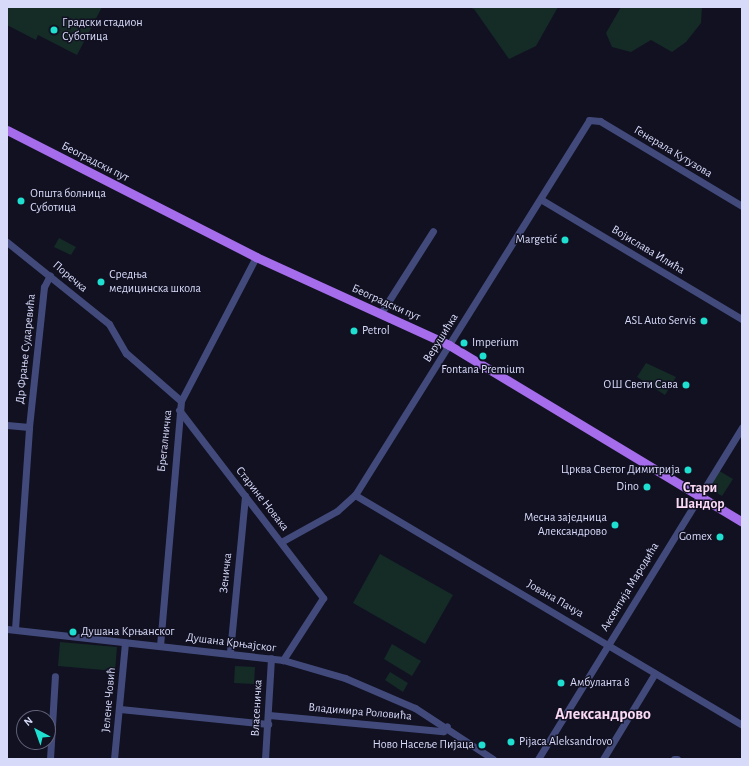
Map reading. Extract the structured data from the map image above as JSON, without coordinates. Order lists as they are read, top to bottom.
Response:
{
  "streets": {
    "main road": ["Београдски пут"],
    "street": [
      "Генерала Кутузова",
      "Војислава Илића",
      "Поречка",
      "Верушићка",
      "Др Фрање Сударевића",
      "Брегалничка",
      "Старине Новака",
      "Зеничка",
      "Аксентија Мародића",
      "Јована Пачуа",
      "Душана Крњајског",
      "Јелене Човић",
      "Власеничка",
      "Владимира Роловића"
    ]
  },
  "crossings": [
    ["Генерала Кутузова", "Верушићка"],
    ["Београдски пут", "Верушићка"],
    ["Београдски пут", "Брегалничка"],
    ["Београдски пут", "Аксентија Мародића"],
    ["Војислава Илића", "Верушићка"],
    ["Поречка", "Др Фрање Сударевића"],
    ["Поречка", "Брегалничка"],
    ["Верушићка", "Старине Новака"],
    ["Верушићка", "Јована Пачуа"],
    ["Др Фрање Сударевића", "Душана Крњајског"],
    ["Брегалничка", "Старине Новака"],
    ["Брегалничка", "Душана Крњајског"],
    ["Старине Новака", "Зеничка"],
    ["Старине Новака", "Душана Крњајског"],
    ["Зеничка", "Душана Крњајског"],
    ["Аксентија Мародића", "Јована Пачуа"],
    ["Душана Крњајског", "Јелене Човић"],
    ["Душана Крњајског", "Власеничка"],
    ["Душана Крњајског", "Владимира Роловића"],
    ["Власеничка", "Владимира Роловића"]
  ],
  "districts": ["Стари Шандор", "Александрово"],
  "places": [
    "Градски стадион Суботица",
    "Општа болница Суботица",
    "Margetić",
    "Средња медицинска школа",
    "ASL Auto Servis",
    "Petrol",
    "Imperium",
    "Fontana Premium",
    "ОШ Свети Сава",
    "Црква Светог Димитрија",
    "Dino",
    "Месна заједница Александрово",
    "Gomex",
    "Душана Крњанског",
    "Амбуланта 8",
    "Pijaca Aleksandrovo",
    "Ново Насеље Пијаца"
  ],
  "north": "top left"
}
